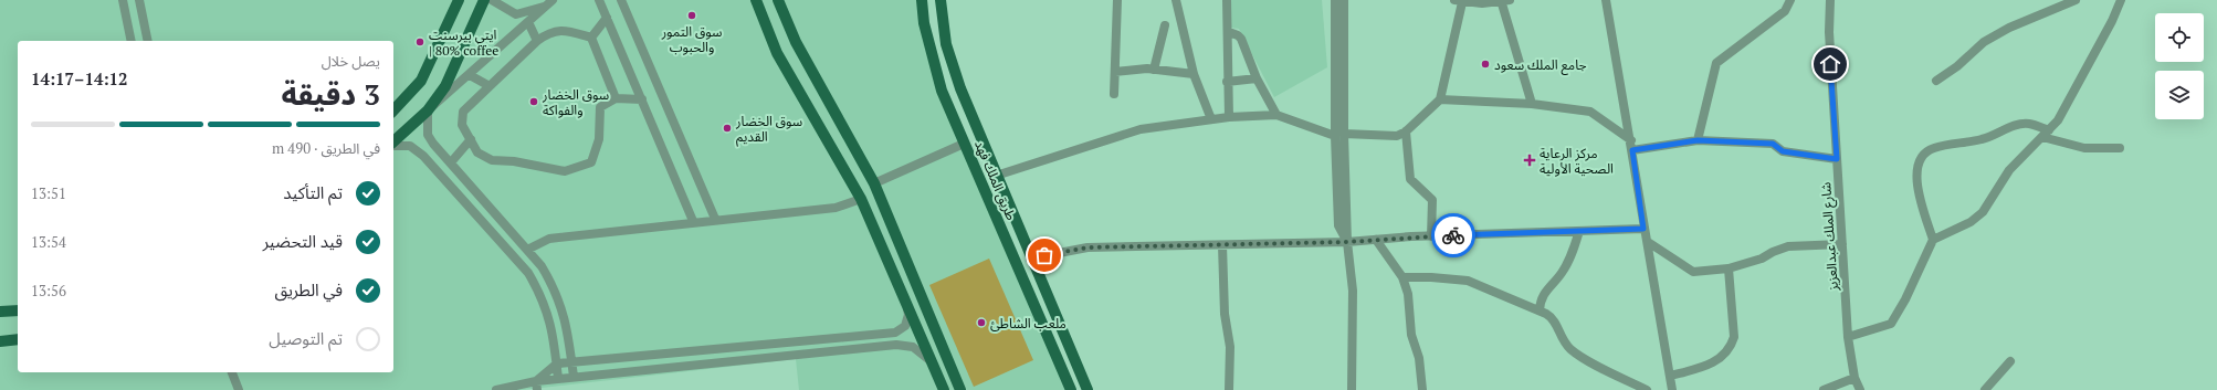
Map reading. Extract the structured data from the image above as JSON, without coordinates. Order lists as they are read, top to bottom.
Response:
{
  "streets": {
    "main road": ["طريق الملك فهد"],
    "street": ["شارع الملك عبدالعزيز"]
  },
  "places": {
    "other": [
      "سوق التمور والحبوب",
      "ايتي بيرسنت | 80% coffee",
      "جامع الملك سعود",
      "سوق الخضار والفواكة",
      "سوق الخضار القديم",
      "ملعب الشاطئ"
    ],
    "health": ["مركز الرعاية الصحية الأولية"]
  },
  "page": {
    "heading": ["3 دقيقة", "يصل خلال", "14:12–14:17"],
    "bar": "في الطريق · 490 m",
    "list": [
      ["تم التأكيد", "13:51"],
      ["قيد التحضير", "13:54"],
      ["في الطريق", "13:56"],
      "تم التوصيل"
    ]
  }
}
